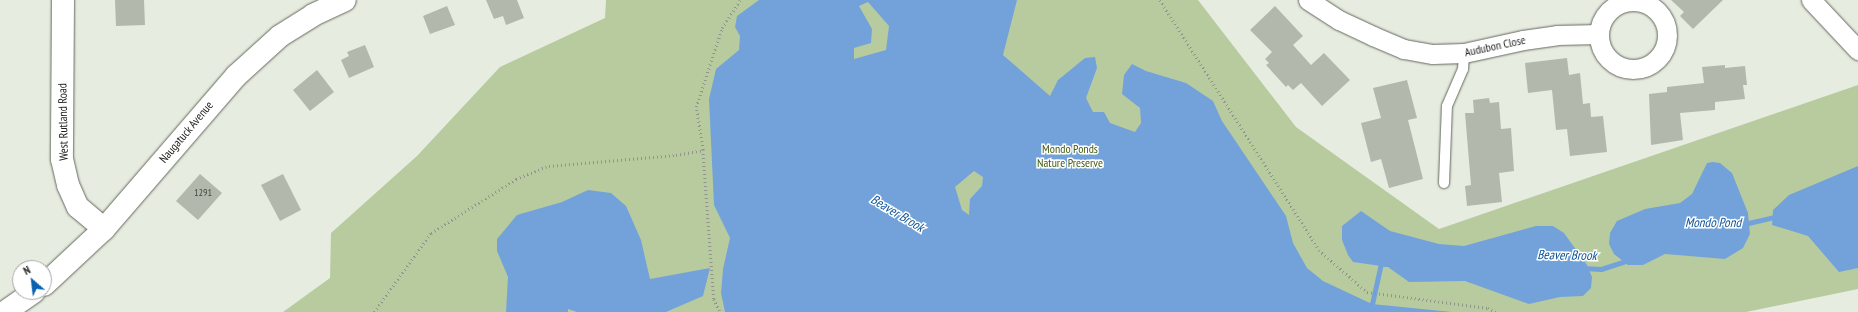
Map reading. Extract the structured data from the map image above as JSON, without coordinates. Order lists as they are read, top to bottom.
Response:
{
  "streets": {
    "main road": ["West Rutland Road", "Naugatuck Avenue"],
    "street": ["Audubon Close"]
  },
  "crossings": [
    ["West Rutland Road", "Naugatuck Avenue"]
  ],
  "water": ["Beaver Brook", "Mondo Pond"],
  "parks": ["Mondo Ponds Nature Preserve"],
  "house_numbers": ["1291"],
  "north": "top left"
}
